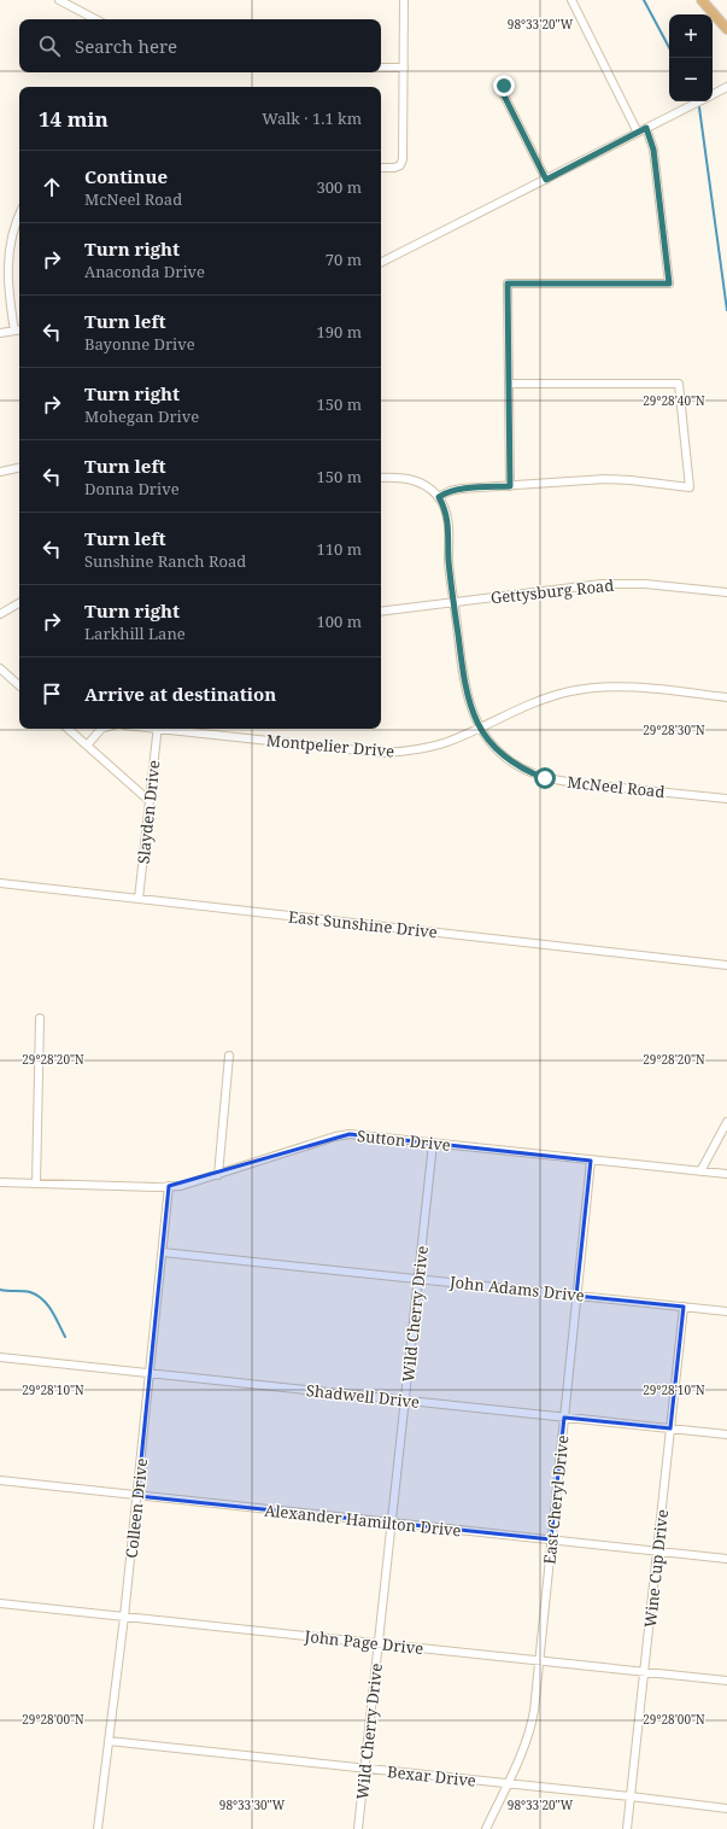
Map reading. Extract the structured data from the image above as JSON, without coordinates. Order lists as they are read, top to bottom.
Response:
{
  "streets": {
    "street": [
      "Gettysburg Road",
      "Montpelier Drive",
      "McNeel Road",
      "Slayden Drive",
      "East Sunshine Drive",
      "Sutton Drive",
      "John Adams Drive",
      "Wild Cherry Drive",
      "Shadwell Drive",
      "East Cheryl Drive",
      "Colleen Drive",
      "Alexander Hamilton Drive",
      "Wine Cup Drive",
      "John Page Drive",
      "Bexar Drive"
    ]
  },
  "crossings": [
    ["Gettysburg Road", "McNeel Road"],
    ["Montpelier Drive", "McNeel Road"],
    ["Slayden Drive", "East Sunshine Drive"],
    ["Sutton Drive", "Wild Cherry Drive"],
    ["Sutton Drive", "East Cheryl Drive"],
    ["Sutton Drive", "Colleen Drive"],
    ["John Adams Drive", "Wild Cherry Drive"],
    ["John Adams Drive", "East Cheryl Drive"],
    ["John Adams Drive", "Colleen Drive"],
    ["John Adams Drive", "Wine Cup Drive"],
    ["Wild Cherry Drive", "Shadwell Drive"],
    ["Wild Cherry Drive", "Alexander Hamilton Drive"],
    ["Wild Cherry Drive", "John Page Drive"],
    ["Wild Cherry Drive", "Bexar Drive"],
    ["Shadwell Drive", "East Cheryl Drive"],
    ["Shadwell Drive", "Colleen Drive"],
    ["Shadwell Drive", "Wine Cup Drive"],
    ["East Cheryl Drive", "Alexander Hamilton Drive"],
    ["East Cheryl Drive", "John Page Drive"],
    ["East Cheryl Drive", "Bexar Drive"],
    ["Colleen Drive", "Alexander Hamilton Drive"],
    ["Colleen Drive", "John Page Drive"],
    ["Colleen Drive", "Bexar Drive"],
    ["Alexander Hamilton Drive", "Wine Cup Drive"],
    ["Wine Cup Drive", "John Page Drive"],
    ["Wine Cup Drive", "Bexar Drive"]
  ],
  "page": {
    "map_buttons": ["+", "−"],
    "search": "Search here",
    "heading": ["14 min", "Walk · 1.1 km"],
    "list": [
      ["Continue", "McNeel Road", "300 m"],
      ["Turn right", "Anaconda Drive", "70 m"],
      ["Turn left", "Bayonne Drive", "190 m"],
      ["Turn right", "Mohegan Drive", "150 m"],
      ["Turn left", "Donna Drive", "150 m"],
      ["Turn left", "Sunshine Ranch Road", "110 m"],
      ["Turn right", "Larkhill Lane", "100 m"],
      "Arrive at destination"
    ]
  },
  "coordinates": [
    "98°33'20\"W",
    "29°28'40\"N",
    "29°28'30\"N",
    "29°28'20\"N",
    "29°28'10\"N",
    "29°28'00\"N",
    "98°33'30\"W"
  ]
}
